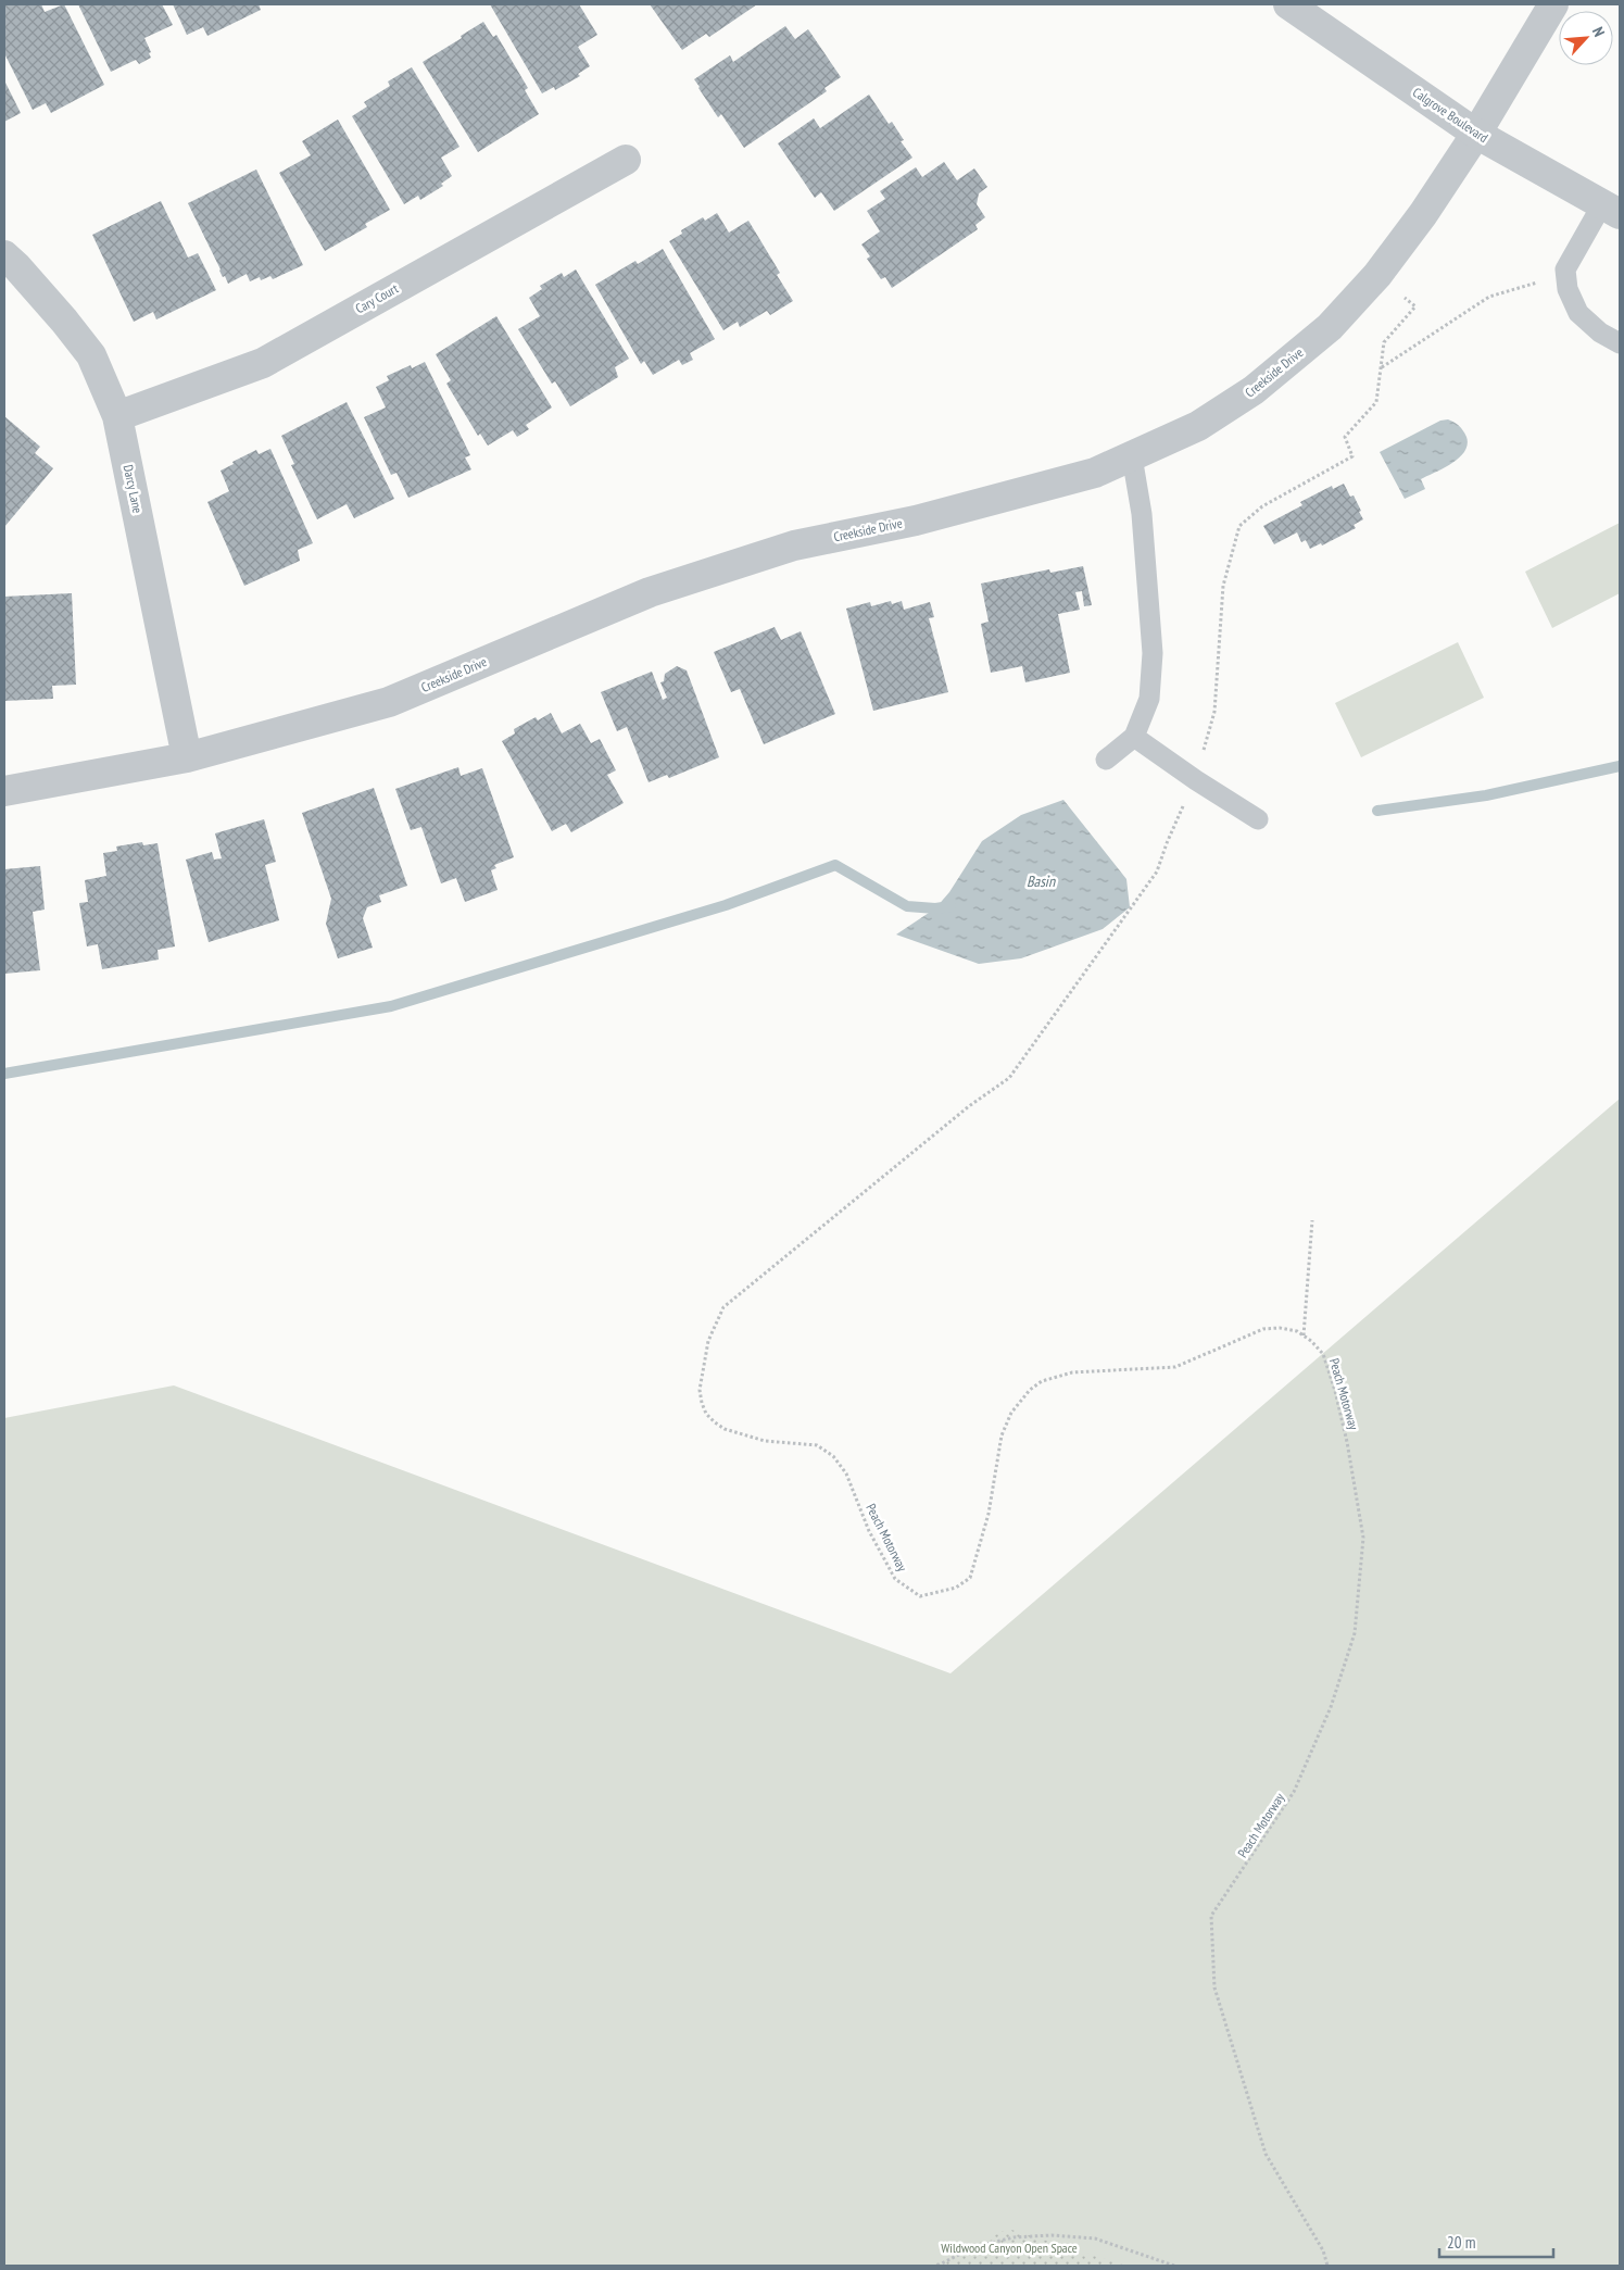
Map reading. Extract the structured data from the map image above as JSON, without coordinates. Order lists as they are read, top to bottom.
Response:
{
  "streets": {
    "street": [
      "Calgrove Boulevard",
      "Cary Court",
      "Creekside Drive",
      "Darcy Lane"
    ],
    "path": ["Peach Motorway"]
  },
  "crossings": [
    ["Calgrove Boulevard", "Creekside Drive"],
    ["Cary Court", "Darcy Lane"],
    ["Creekside Drive", "Darcy Lane"]
  ],
  "water": ["Basin"],
  "parks": ["Wildwood Canyon Open Space"],
  "scale_bar": "20 m",
  "north": "top right"
}
